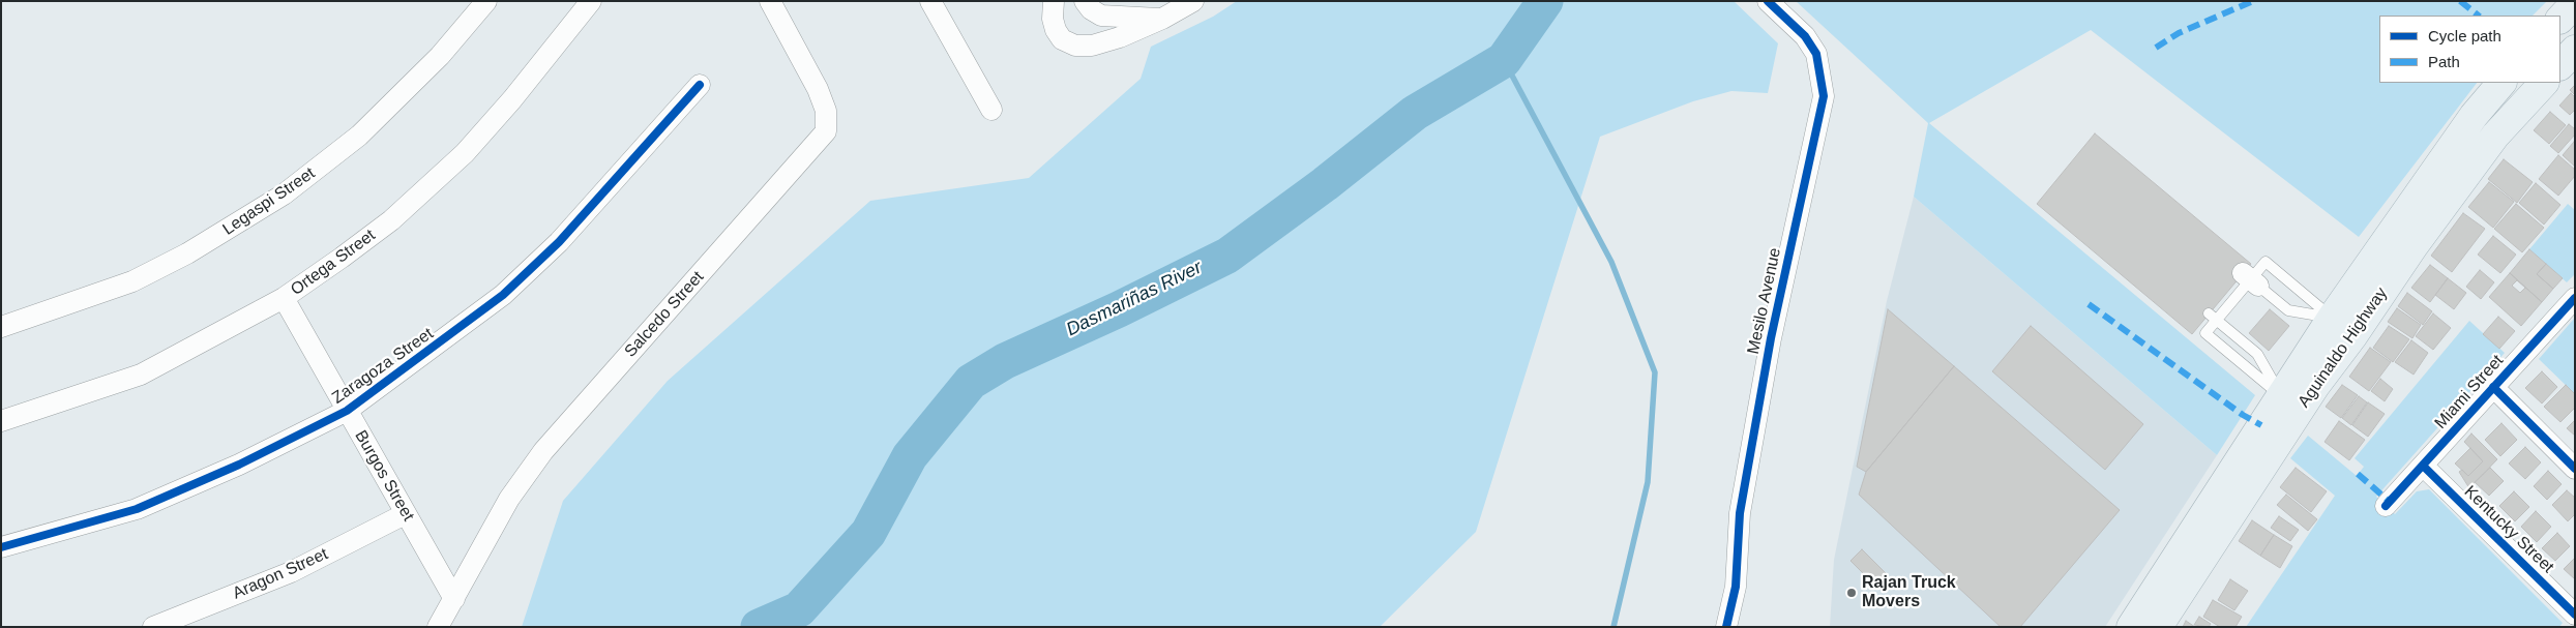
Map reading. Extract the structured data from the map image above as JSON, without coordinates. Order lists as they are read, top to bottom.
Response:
{
  "streets": {
    "main road": ["Aguinaldo Highway"],
    "street": [
      "Legaspi Street",
      "Ortega Street",
      "Mesilo Avenue",
      "Salcedo Street",
      "Zaragoza Street",
      "Miami Street",
      "Burgos Street",
      "Kentucky Street",
      "Aragon Street"
    ]
  },
  "crossings": [
    ["Ortega Street", "Burgos Street"],
    ["Salcedo Street", "Burgos Street"],
    ["Zaragoza Street", "Burgos Street"],
    ["Miami Street", "Kentucky Street"],
    ["Burgos Street", "Aragon Street"]
  ],
  "water": ["Dasmariñas River"],
  "places": ["Rajan Truck Movers"],
  "legend": ["Cycle path", "Path"]
}
